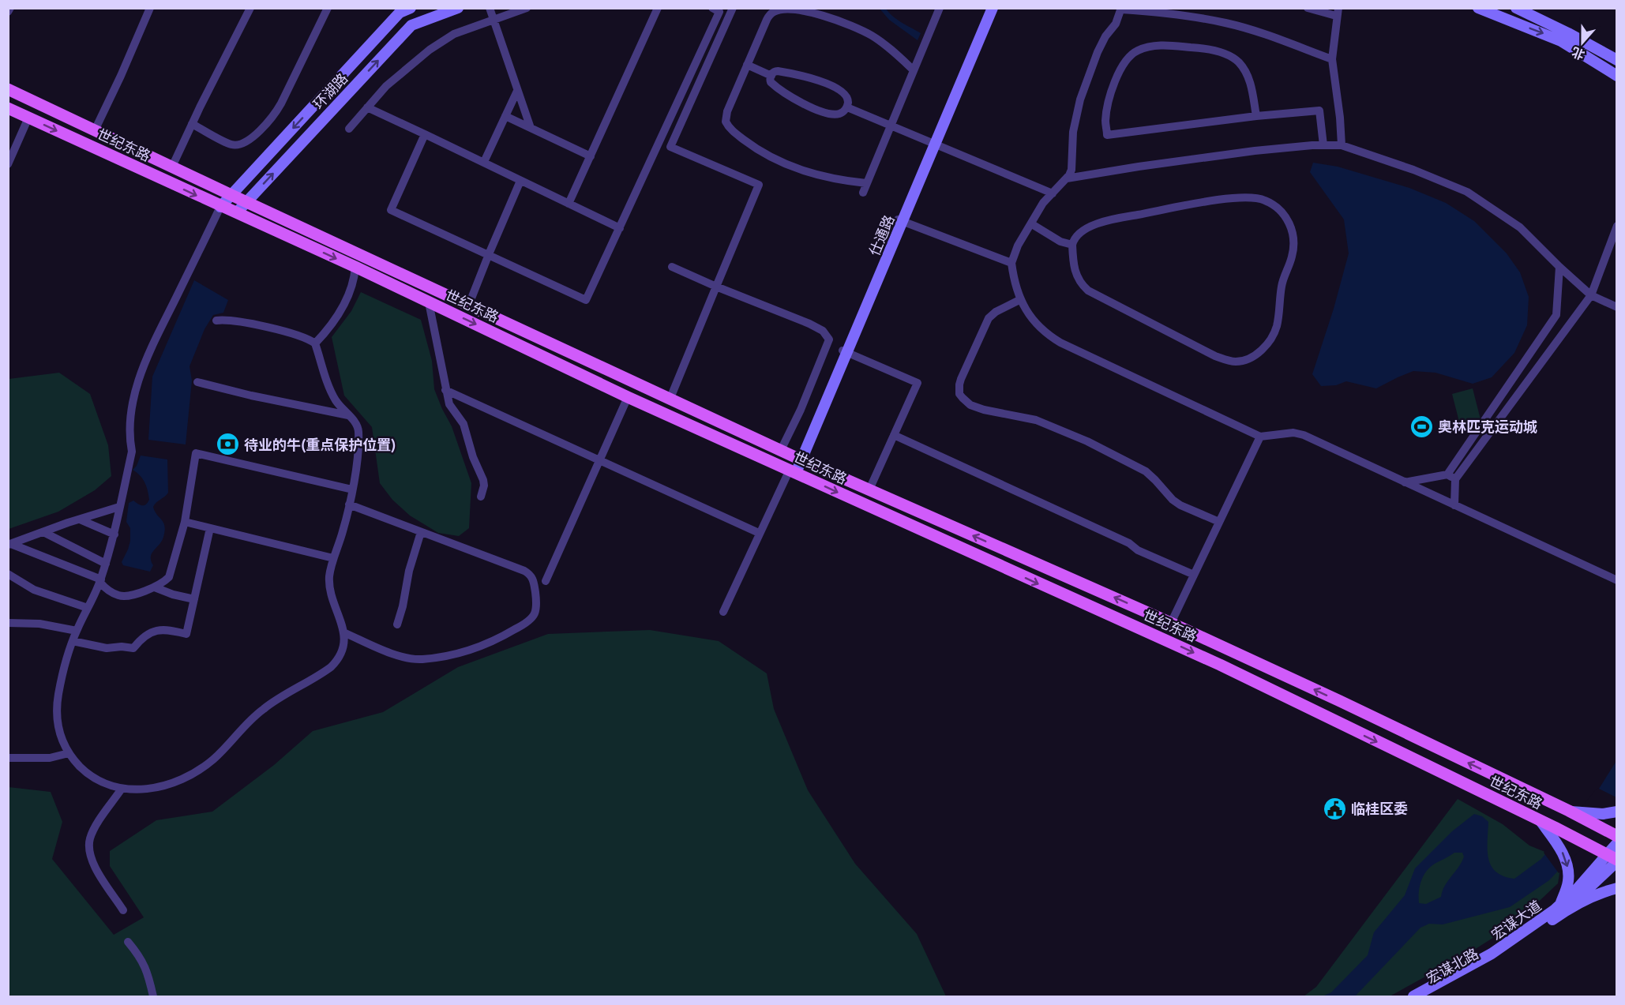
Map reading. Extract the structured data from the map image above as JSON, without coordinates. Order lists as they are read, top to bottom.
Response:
{
  "streets": {
    "main road": [
      "环湖路",
      "世纪东路",
      "仕通路",
      "宏谋大道",
      "宏谋北路"
    ]
  },
  "crossings": [
    ["环湖路", "世纪东路"],
    ["世纪东路", "仕通路"],
    ["世纪东路", "宏谋大道"],
    ["宏谋大道", "宏谋北路"]
  ],
  "places": {
    "sports": ["奥林匹克运动城"],
    "bank": ["待业的牛(重点保护位置)"],
    "public building": ["临桂区委"]
  },
  "north": "bottom"
}
